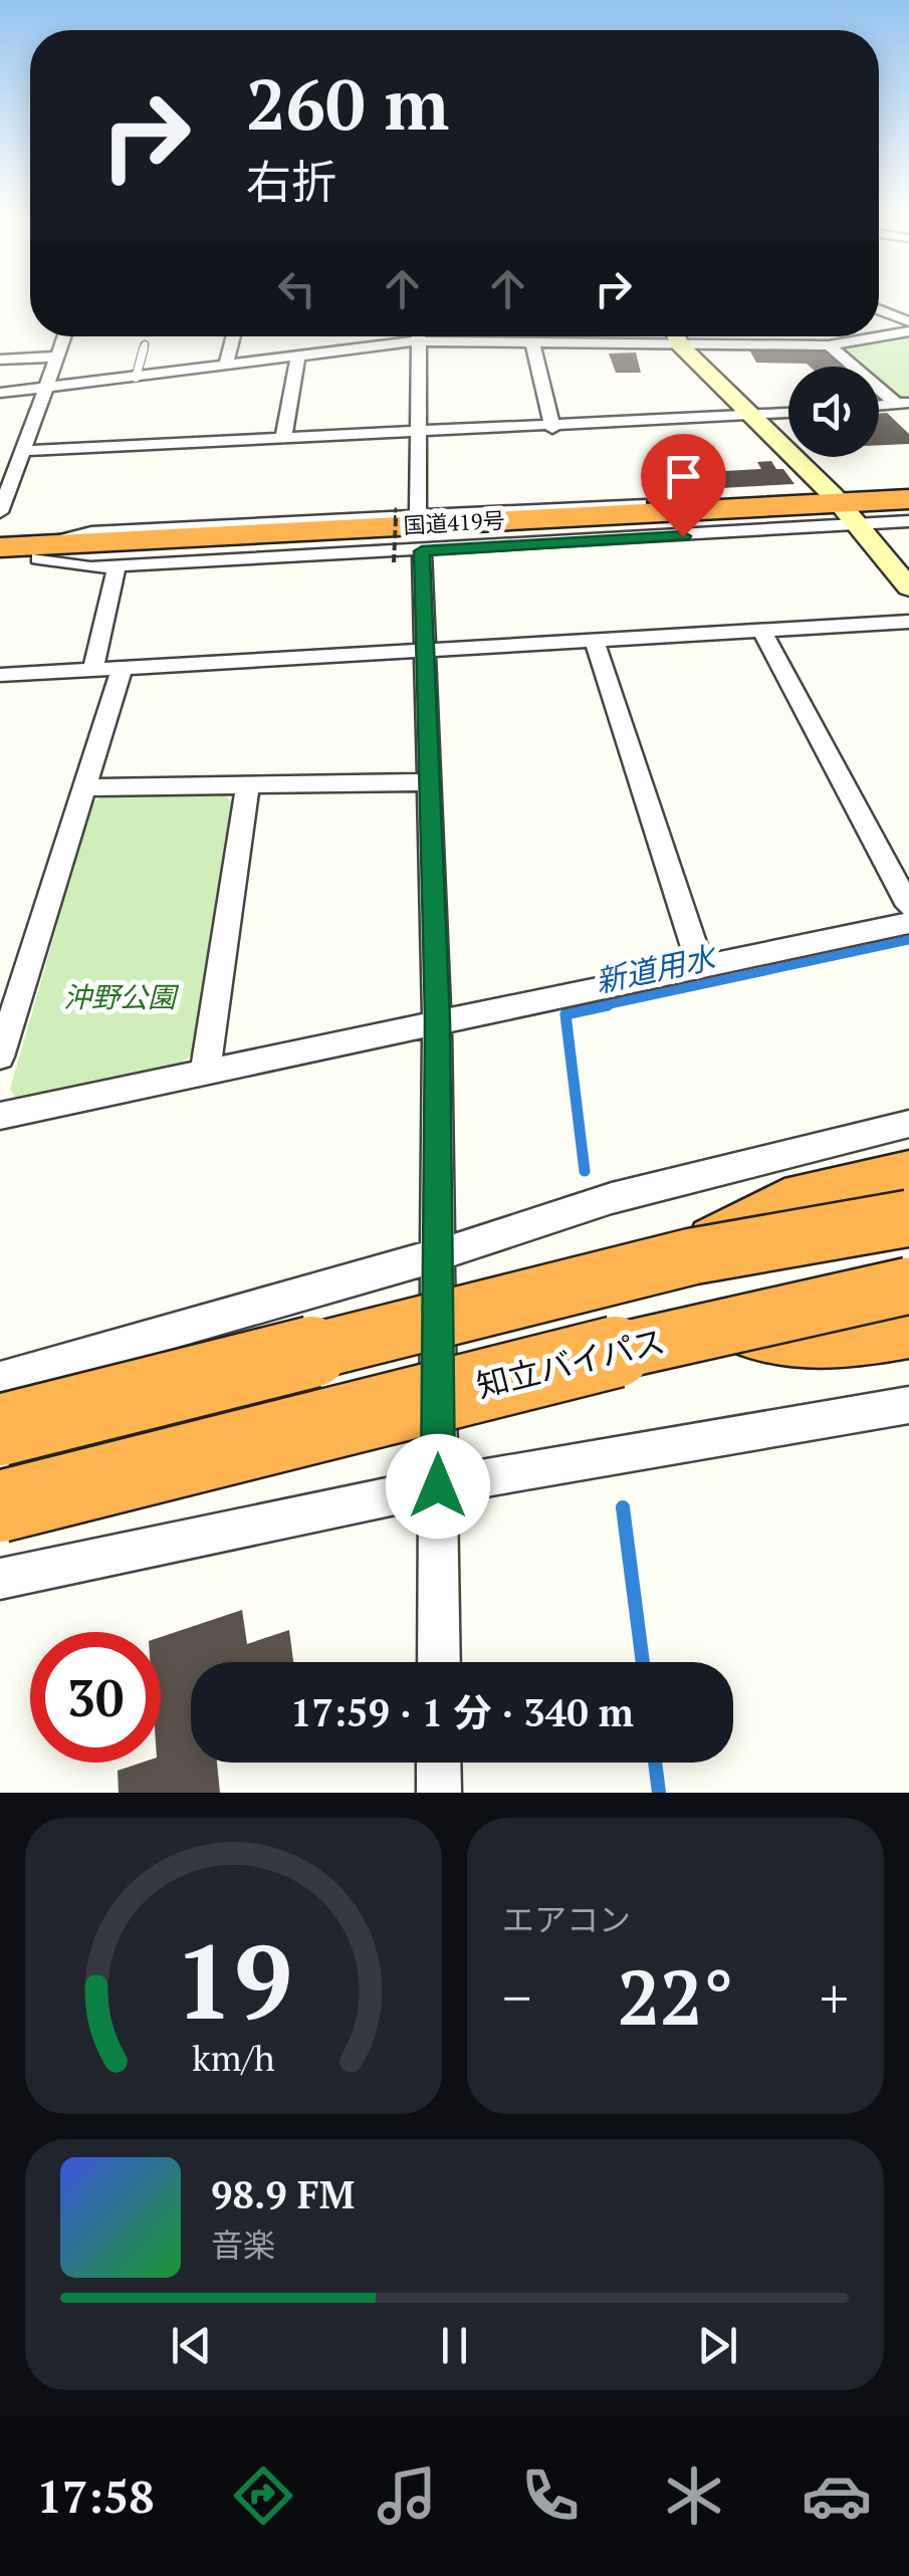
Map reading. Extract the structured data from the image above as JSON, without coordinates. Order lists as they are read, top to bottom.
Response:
{
  "streets": {
    "highway": ["国道419号", "知立バイパス"]
  },
  "water": ["新道用水"],
  "parks": ["沖野公園"],
  "page": {
    "turn": ["260 m", "右折"],
    "limit": "30",
    "trip": "17:59 · 1 分 · 340 m",
    "tile": "エアコン",
    "heat": ["−", "22°", "+"],
    "song": ["98.9 FM", "音楽"],
    "tabs": "17:58",
    "gauge": ["19", "km/h"]
  }
}
